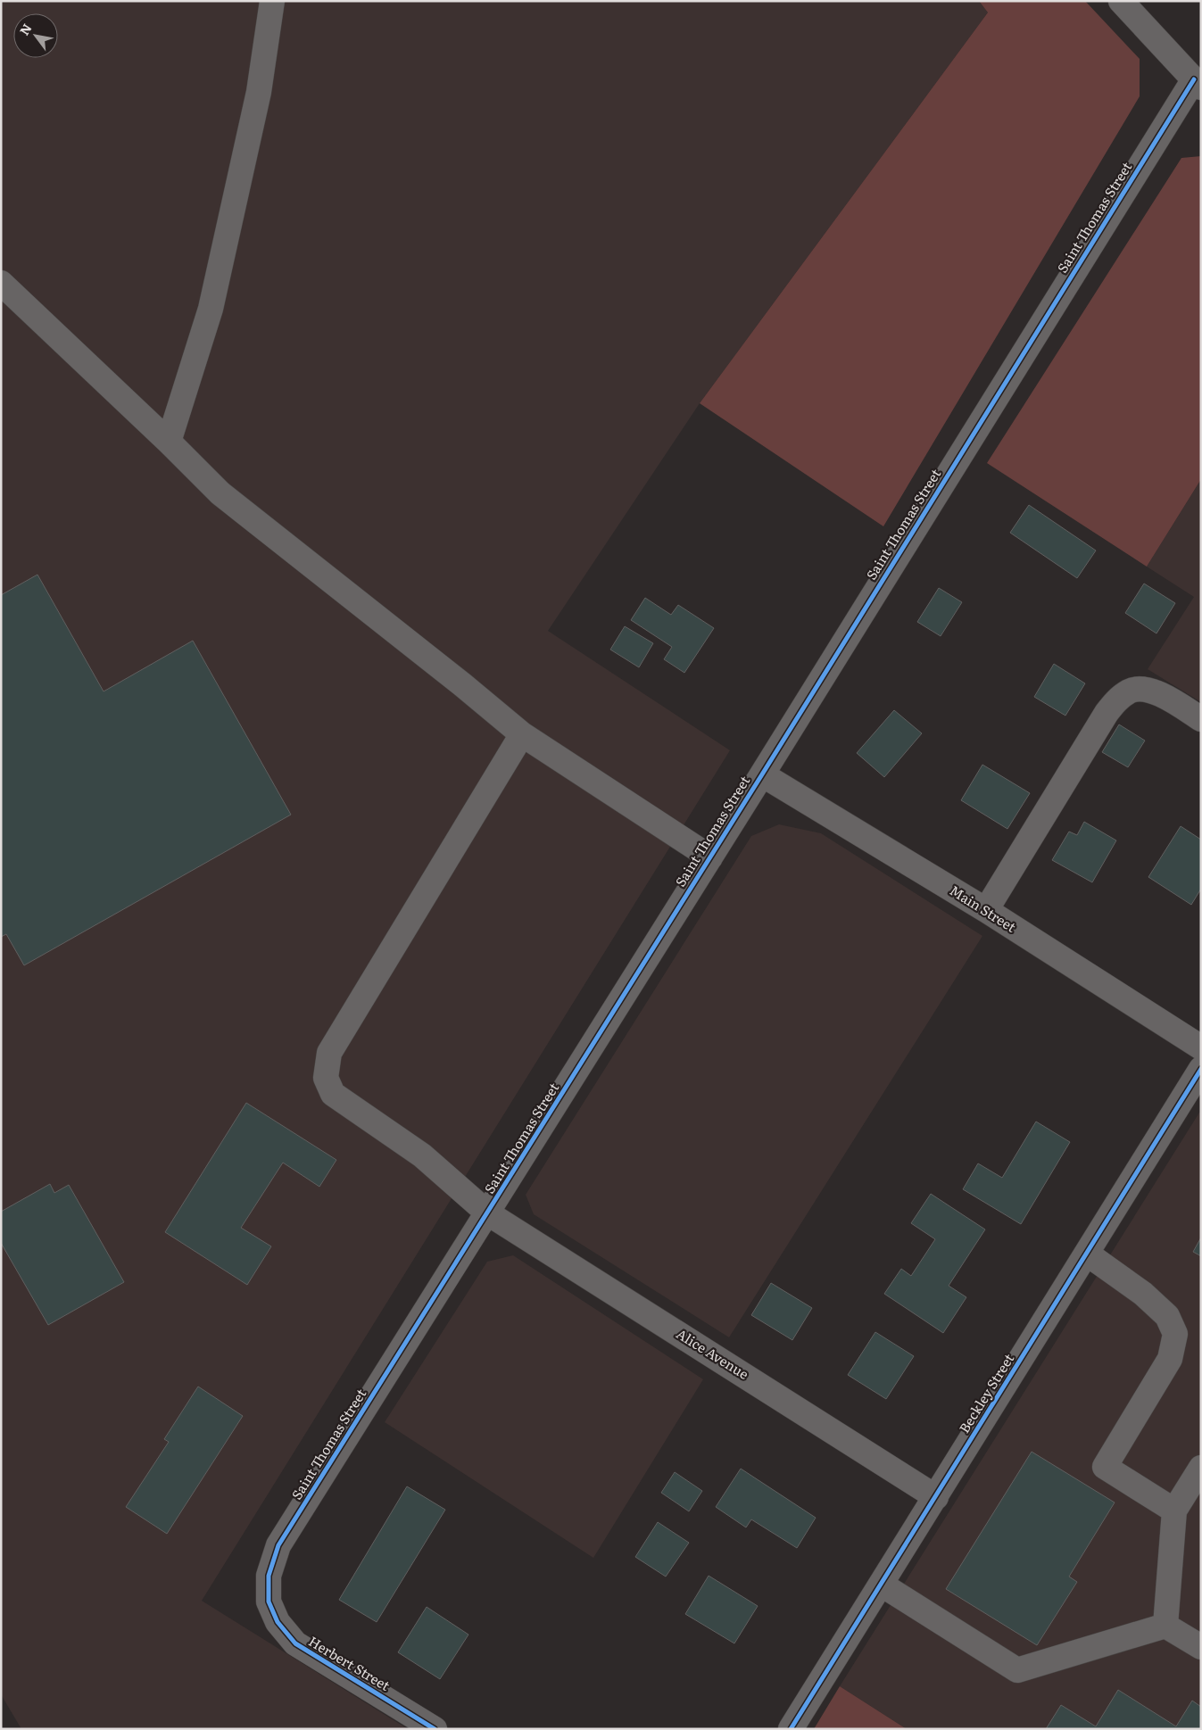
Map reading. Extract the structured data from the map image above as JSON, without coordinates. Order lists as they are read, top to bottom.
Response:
{
  "streets": {
    "street": [
      "Saint Thomas Street",
      "Main Street",
      "Alice Avenue",
      "Beckley Street",
      "Herbert Street"
    ]
  },
  "crossings": [
    ["Saint Thomas Street", "Main Street"],
    ["Saint Thomas Street", "Alice Avenue"],
    ["Saint Thomas Street", "Herbert Street"],
    ["Alice Avenue", "Beckley Street"]
  ],
  "north": "top left"
}
